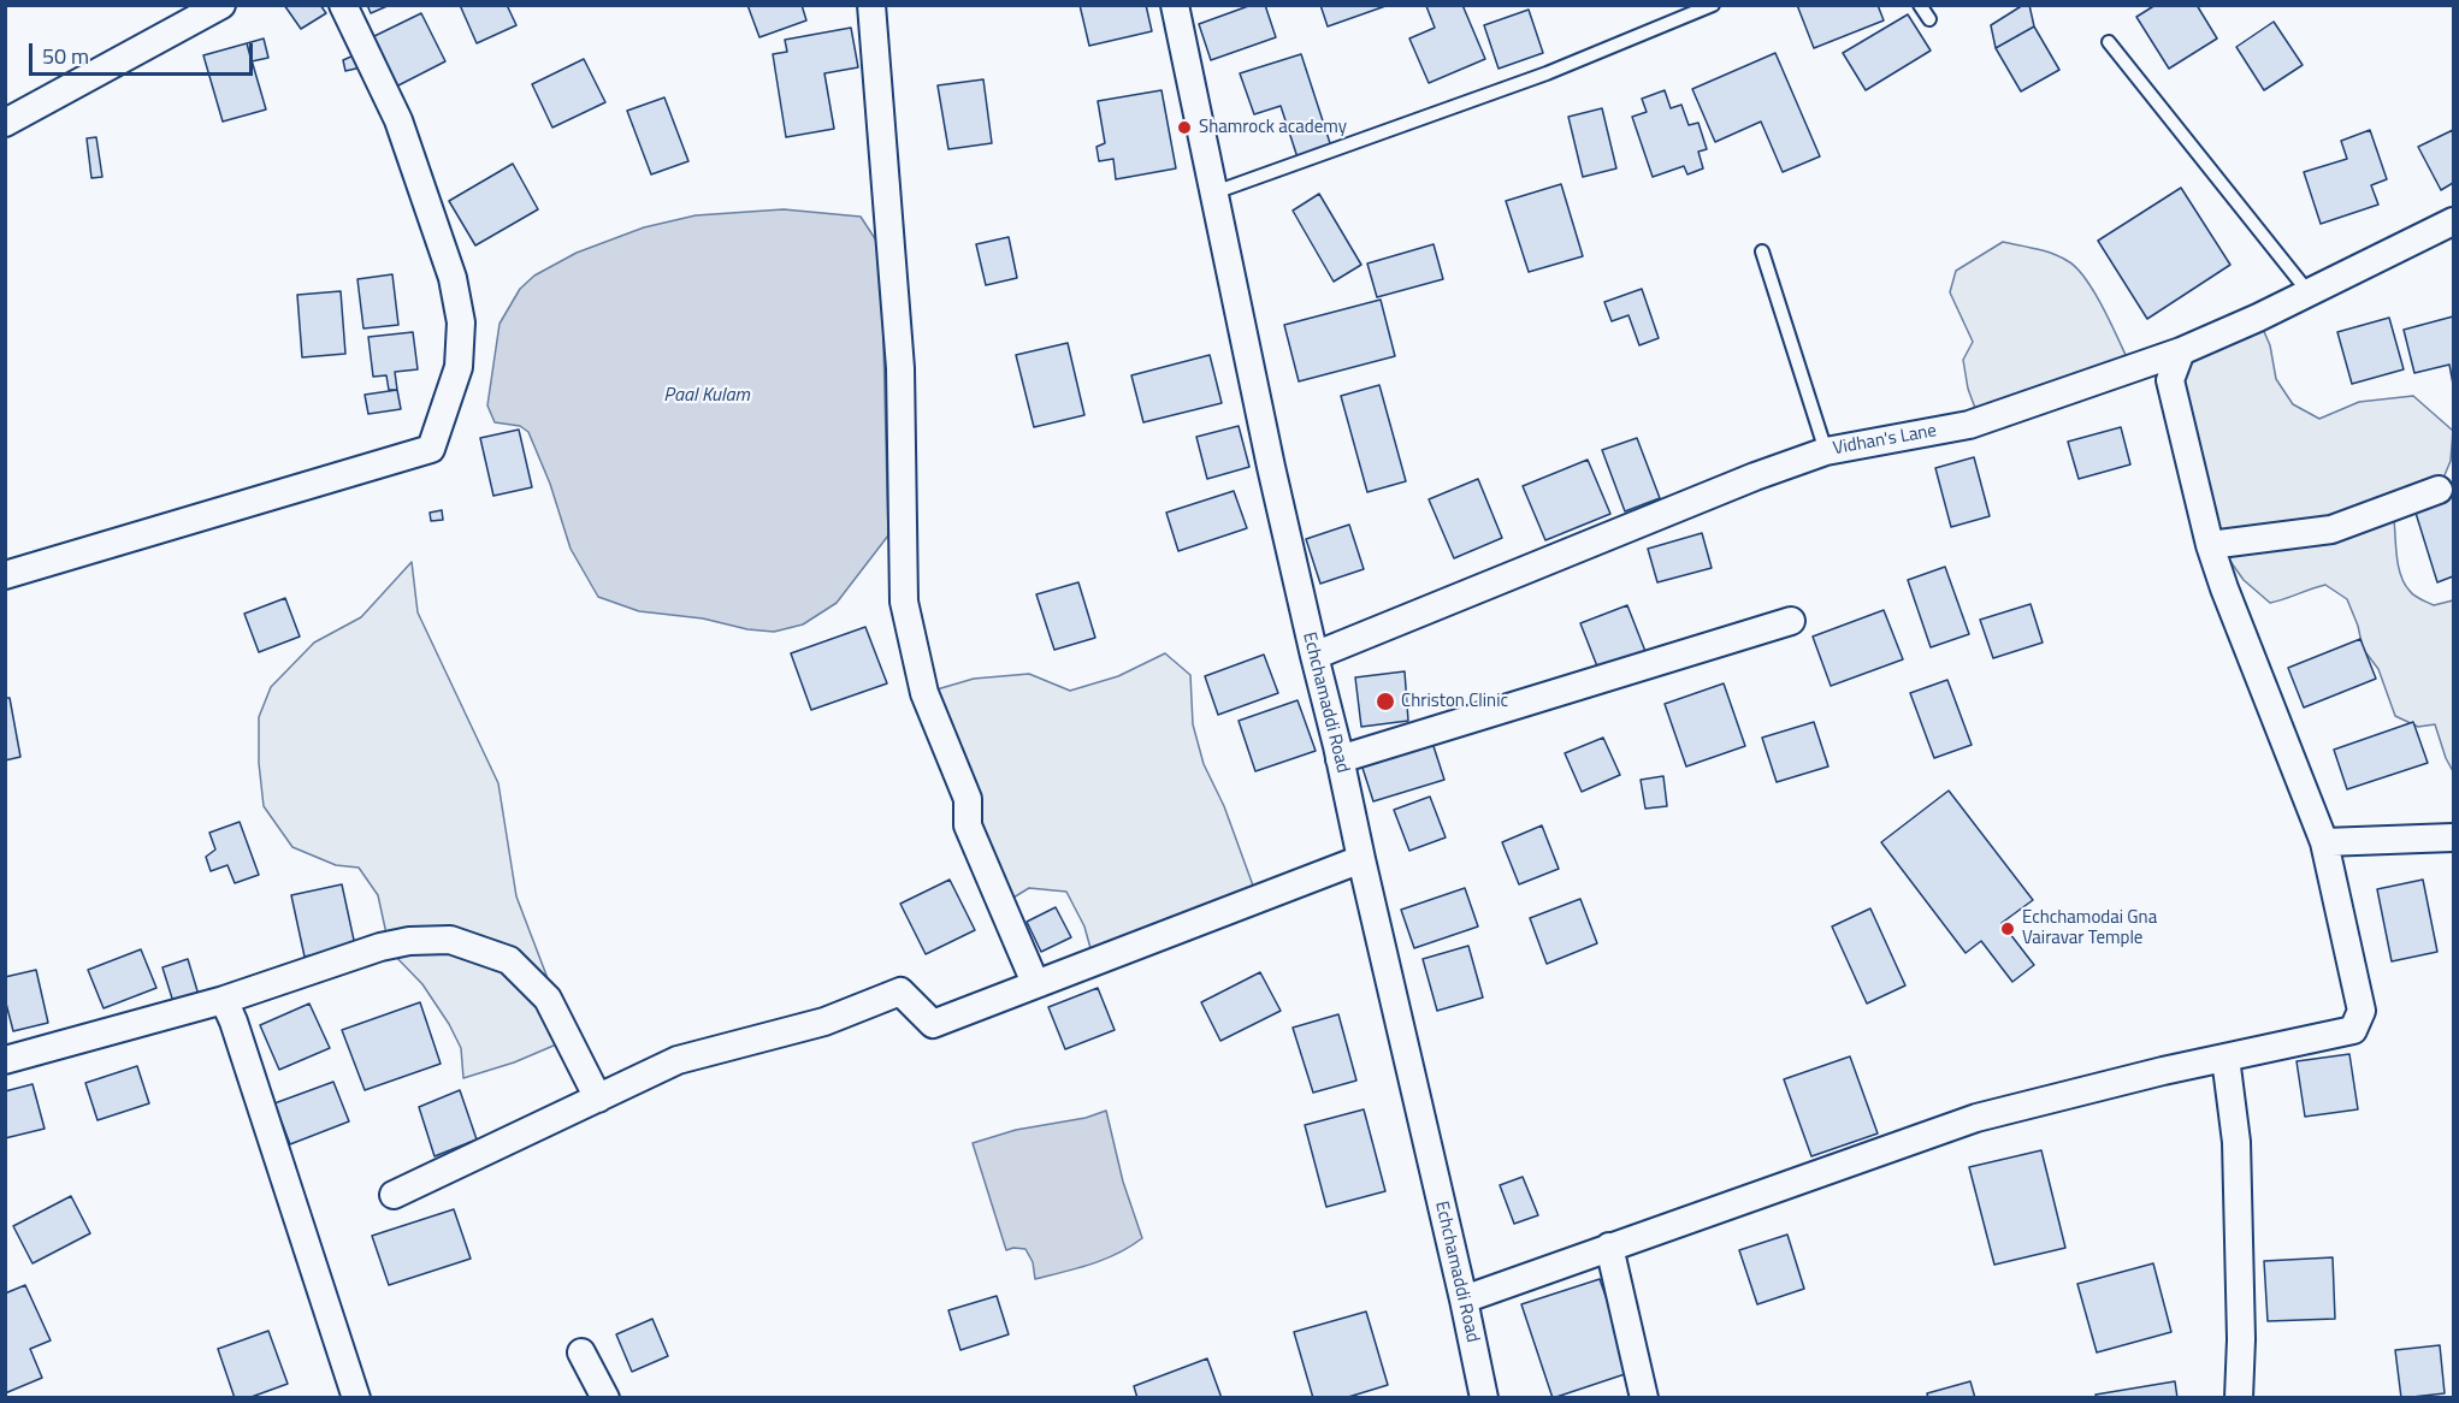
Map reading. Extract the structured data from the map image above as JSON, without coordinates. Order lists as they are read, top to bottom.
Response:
{
  "streets": {
    "street": ["Vidhan's Lane", "Echchamaddi Road"]
  },
  "crossings": [
    ["Vidhan's Lane", "Echchamaddi Road"]
  ],
  "water": ["Paal Kulam"],
  "places": ["Shamrock academy", "Christon Clinic", "Echchamodai Gna Vairavar Temple"],
  "scale_bar": "50 m"
}
